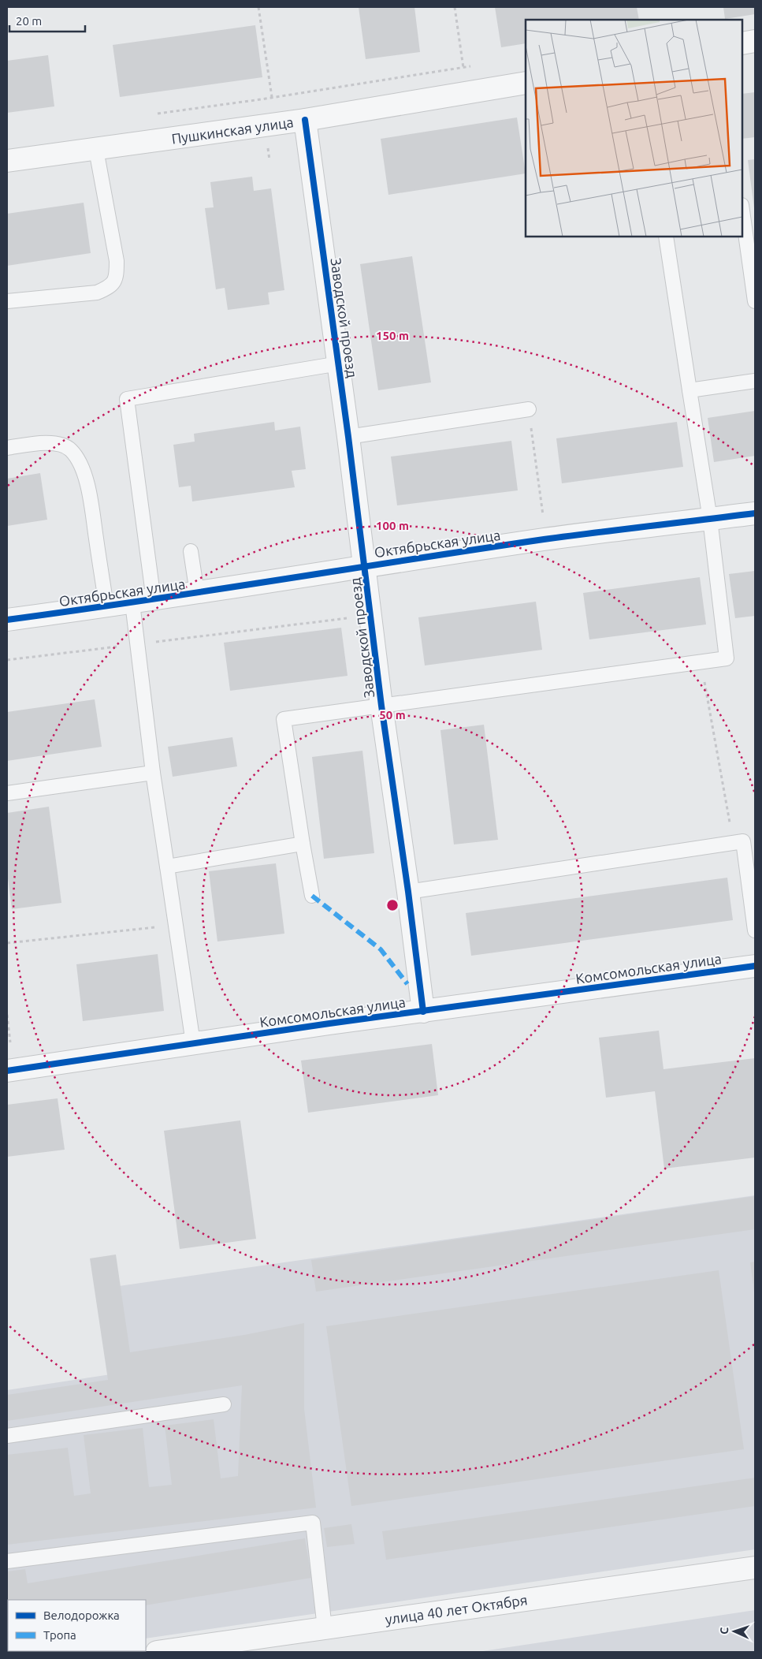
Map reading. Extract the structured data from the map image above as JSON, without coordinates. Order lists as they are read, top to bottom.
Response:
{
  "streets": {
    "street": [
      "Пушкинская улица",
      "Заводской проезд",
      "Октябрьская улица",
      "Комсомольская улица",
      "улица 40 лет Октября"
    ]
  },
  "crossings": [
    ["Пушкинская улица", "Заводской проезд"],
    ["Заводской проезд", "Октябрьская улица"],
    ["Заводской проезд", "Комсомольская улица"]
  ],
  "legend": ["Велодорожка", "Тропа"],
  "scale_bar": "20 m",
  "north": "left",
  "rings": ["150 m", "100 m", "50 m"]
}
